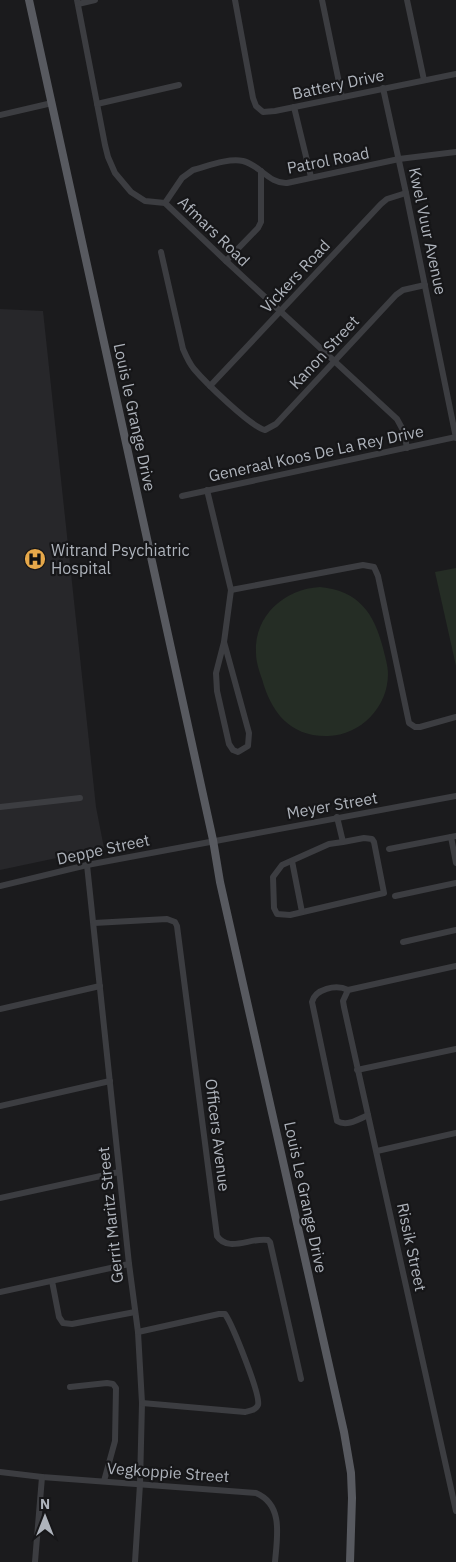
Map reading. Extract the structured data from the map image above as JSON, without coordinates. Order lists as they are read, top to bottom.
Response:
{
  "streets": {
    "main road": ["Louis le Grange Drive", "Louis Le Grange Drive"],
    "street": [
      "Battery Drive",
      "Patrol Road",
      "Afmars Road",
      "Kwel Vuur Avenue",
      "Vickers Road",
      "Kanon Street",
      "Generaal Koos De La Rey Drive",
      "Meyer Street",
      "Deppe Street",
      "Officers Avenue",
      "Gerrit Maritz Street",
      "Rissik Street",
      "Vegkoppie Street"
    ]
  },
  "crossings": [
    ["Battery Drive", "Kwel Vuur Avenue"],
    ["Patrol Road", "Afmars Road"],
    ["Patrol Road", "Kwel Vuur Avenue"],
    ["Afmars Road", "Vickers Road"],
    ["Afmars Road", "Kanon Street"],
    ["Afmars Road", "Generaal Koos De La Rey Drive"],
    ["Kwel Vuur Avenue", "Vickers Road"],
    ["Kwel Vuur Avenue", "Kanon Street"],
    ["Kwel Vuur Avenue", "Generaal Koos De La Rey Drive"],
    ["Vickers Road", "Kanon Street"],
    ["Louis le Grange Drive", "Meyer Street"],
    ["Louis le Grange Drive", "Deppe Street"],
    ["Louis le Grange Drive", "Louis Le Grange Drive"],
    ["Meyer Street", "Deppe Street"],
    ["Meyer Street", "Louis Le Grange Drive"],
    ["Deppe Street", "Louis Le Grange Drive"],
    ["Deppe Street", "Gerrit Maritz Street"],
    ["Officers Avenue", "Gerrit Maritz Street"],
    ["Gerrit Maritz Street", "Vegkoppie Street"]
  ],
  "places": {
    "hospital": ["Witrand Psychiatric Hospital"]
  },
  "north": "top"
}
